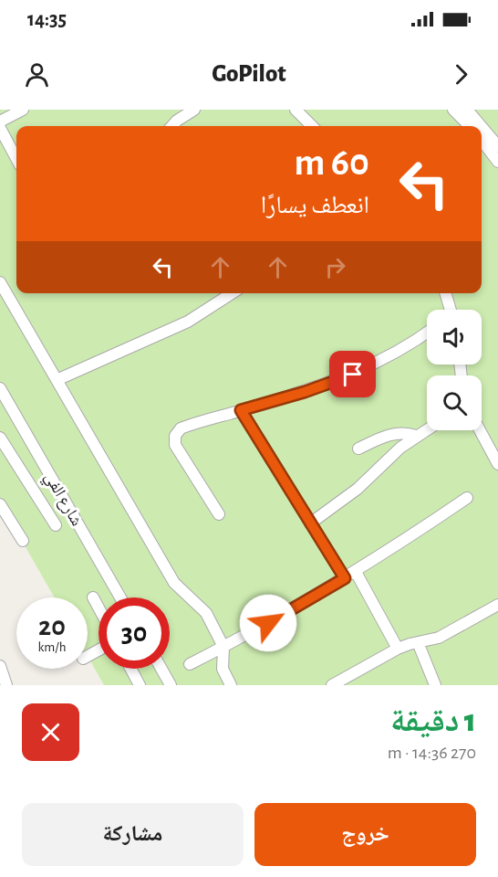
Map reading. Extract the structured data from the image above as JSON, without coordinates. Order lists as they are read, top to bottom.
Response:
{
  "streets": {
    "street": ["شارع الفي"]
  },
  "page": {
    "status": "14:35",
    "header": "GoPilot",
    "turn": ["60 m", "انعطف يسارًا"],
    "speed": "20 km/h",
    "limit": "30",
    "heading": ["1 دقيقة", "270 m · 14:36"],
    "buttons": ["خروج", "مشاركة"]
  }
}
